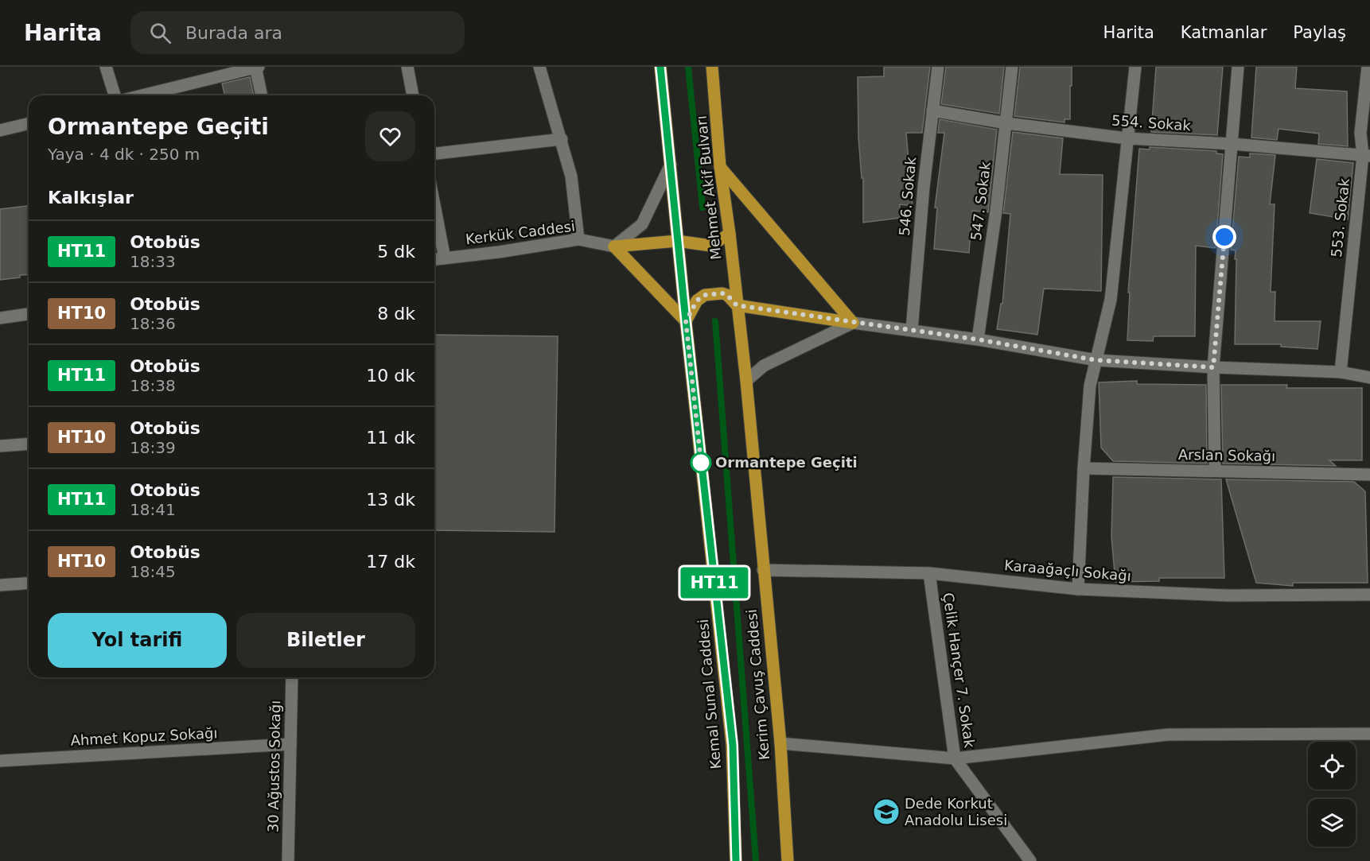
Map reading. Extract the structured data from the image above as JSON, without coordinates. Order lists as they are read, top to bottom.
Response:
{
  "streets": {
    "main road": ["Mehmet Akif Bulvarı", "Kerim Çavuş Caddesi", "Kemal Sunal Caddesi"],
    "street": [
      "554. Sokak",
      "546. Sokak",
      "547. Sokak",
      "553. Sokak",
      "Kerkük Caddesi",
      "Arslan Sokağı",
      "Karaağaçlı Sokağı",
      "Çelik Hançer 7. Sokak",
      "Ahmet Kopuz Sokağı",
      "30 Ağustos Sokağı"
    ]
  },
  "crossings": [
    ["554. Sokak", "546. Sokak"],
    ["554. Sokak", "547. Sokak"],
    ["554. Sokak", "553. Sokak"],
    ["Mehmet Akif Bulvarı", "Kerim Çavuş Caddesi"],
    ["Karaağaçlı Sokağı", "Çelik Hançer 7. Sokak"],
    ["Karaağaçlı Sokağı", "Kerim Çavuş Caddesi"],
    ["Ahmet Kopuz Sokağı", "30 Ağustos Sokağı"]
  ],
  "places": {
    "other": ["Ormantepe Geçiti"],
    "school or university": ["Dede Korkut Anadolu Lisesi"]
  },
  "lines": ["bus line HT11"],
  "page": {
    "header": "Harita",
    "search": "Burada ara",
    "nav": ["Harita", "Katmanlar", "Paylaş"],
    "on_map": "HT11",
    "heading": [
      ["Ormantepe Geçiti", "Yaya · 4 dk · 250 m"],
      "Kalkışlar"
    ],
    "list": [
      {
        "mark": "HT11",
        "name": "Otobüs",
        "note": "18:33",
        "value": "5 dk"
      },
      {
        "mark": "HT10",
        "name": "Otobüs",
        "note": "18:36",
        "value": "8 dk"
      },
      {
        "mark": "HT11",
        "name": "Otobüs",
        "note": "18:38",
        "value": "10 dk"
      },
      {
        "mark": "HT10",
        "name": "Otobüs",
        "note": "18:39",
        "value": "11 dk"
      },
      {
        "mark": "HT11",
        "name": "Otobüs",
        "note": "18:41",
        "value": "13 dk"
      },
      {
        "mark": "HT10",
        "name": "Otobüs",
        "note": "18:45",
        "value": "17 dk"
      }
    ],
    "buttons": ["Yol tarifi", "Biletler"]
  }
}
